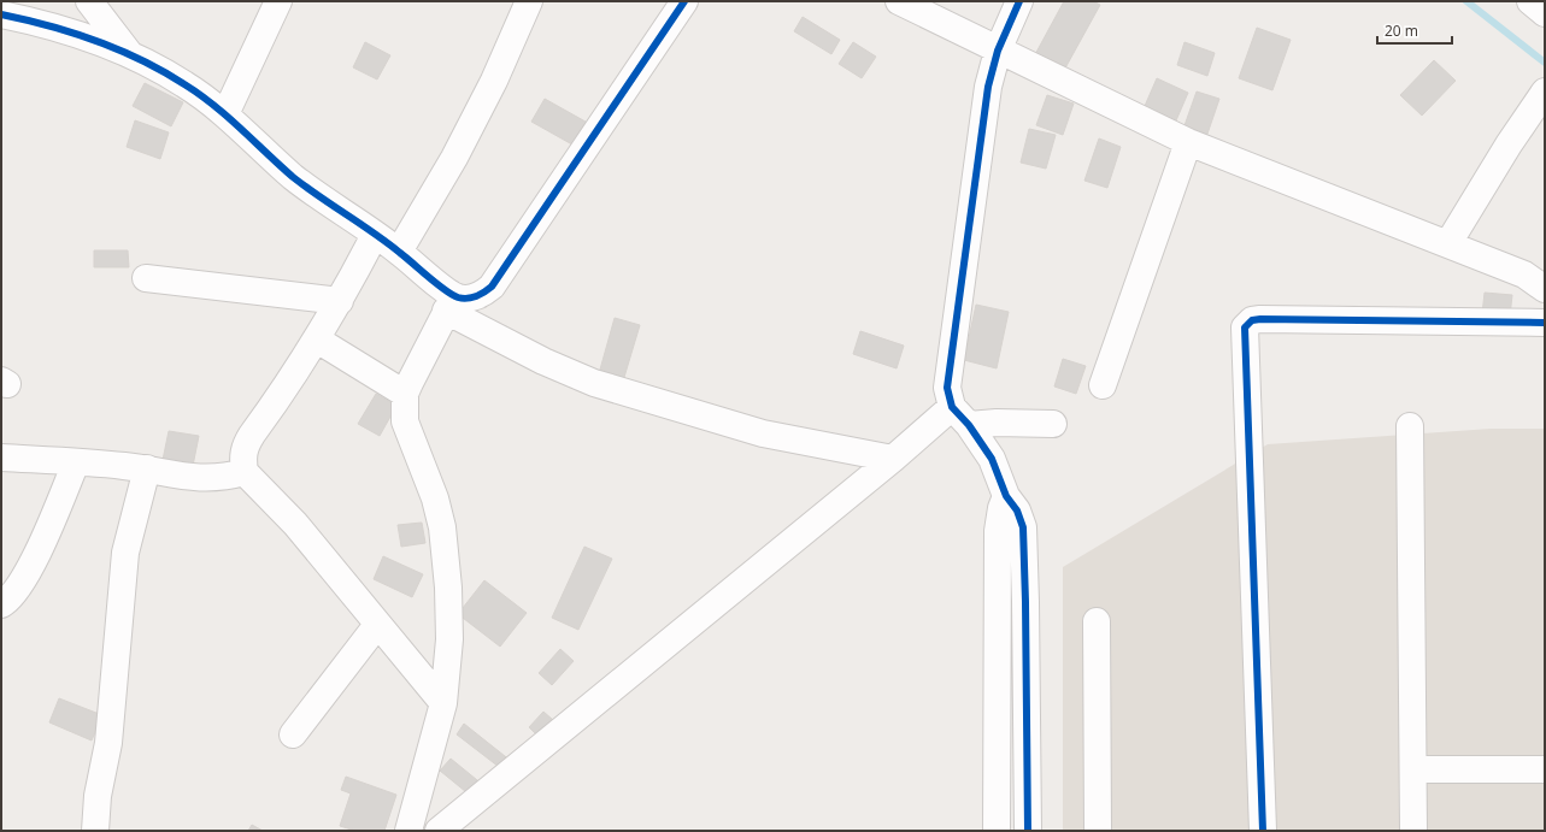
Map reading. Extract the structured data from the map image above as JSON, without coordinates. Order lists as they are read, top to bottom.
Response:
{
  "scale_bar": "20 m"
}
